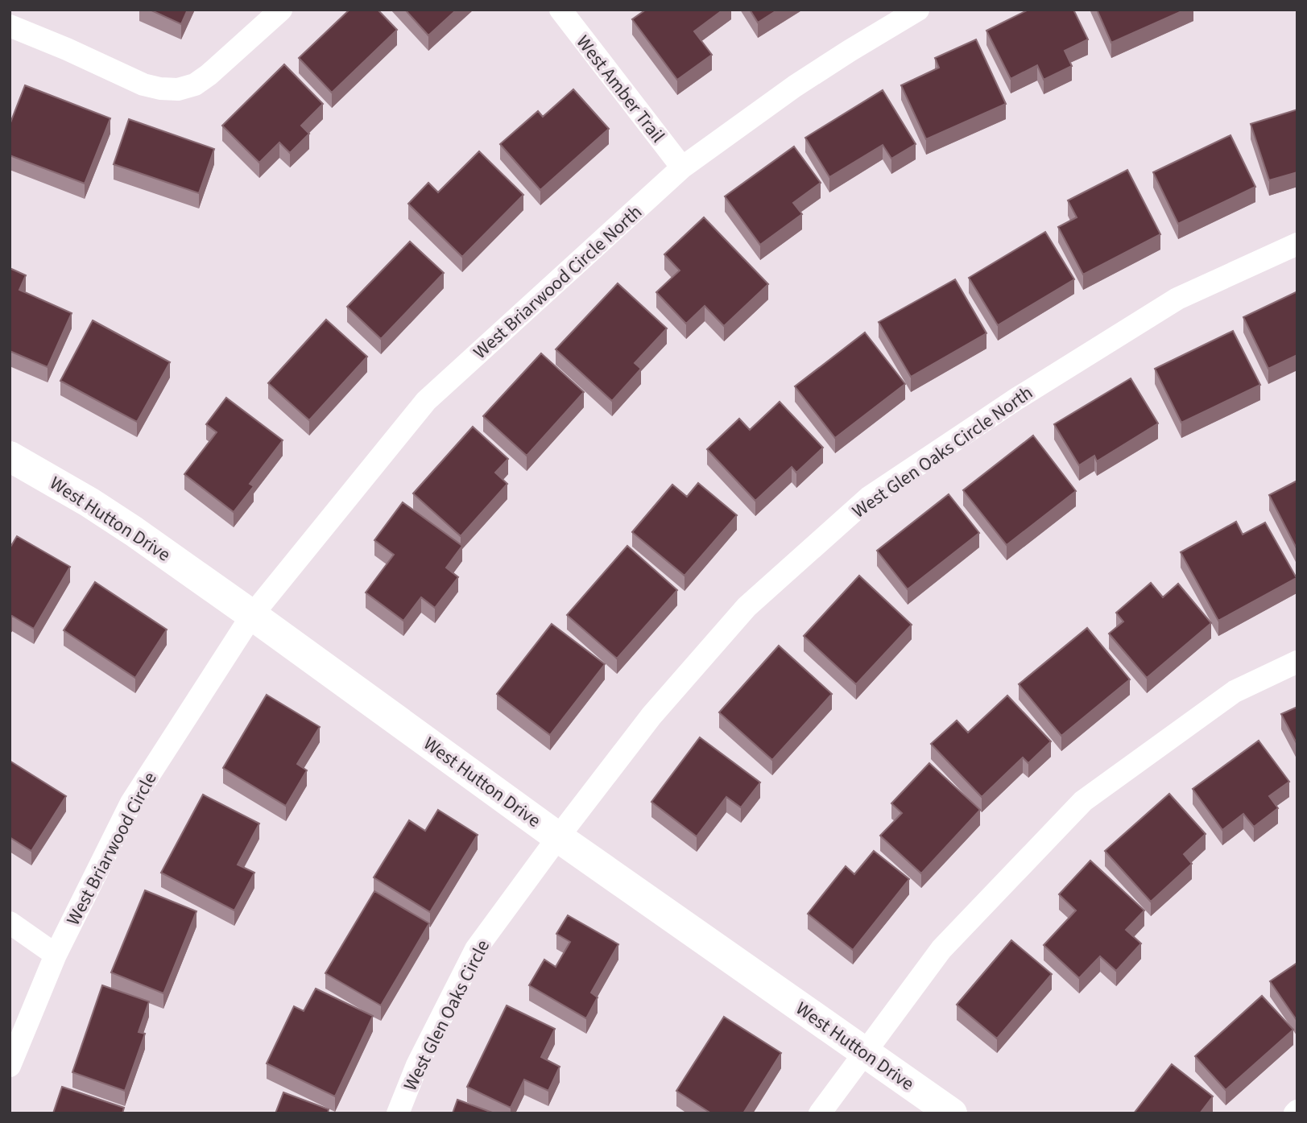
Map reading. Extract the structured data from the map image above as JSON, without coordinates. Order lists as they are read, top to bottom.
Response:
{
  "streets": {
    "street": [
      "West Amber Trail",
      "West Briarwood Circle North",
      "West Glen Oaks Circle North",
      "West Hutton Drive",
      "West Briarwood Circle",
      "West Glen Oaks Circle"
    ]
  },
  "crossings": [
    ["West Amber Trail", "West Briarwood Circle North"],
    ["West Briarwood Circle North", "West Hutton Drive"],
    ["West Briarwood Circle North", "West Briarwood Circle"],
    ["West Glen Oaks Circle North", "West Hutton Drive"],
    ["West Glen Oaks Circle North", "West Glen Oaks Circle"],
    ["West Hutton Drive", "West Briarwood Circle"],
    ["West Hutton Drive", "West Glen Oaks Circle"]
  ]
}
